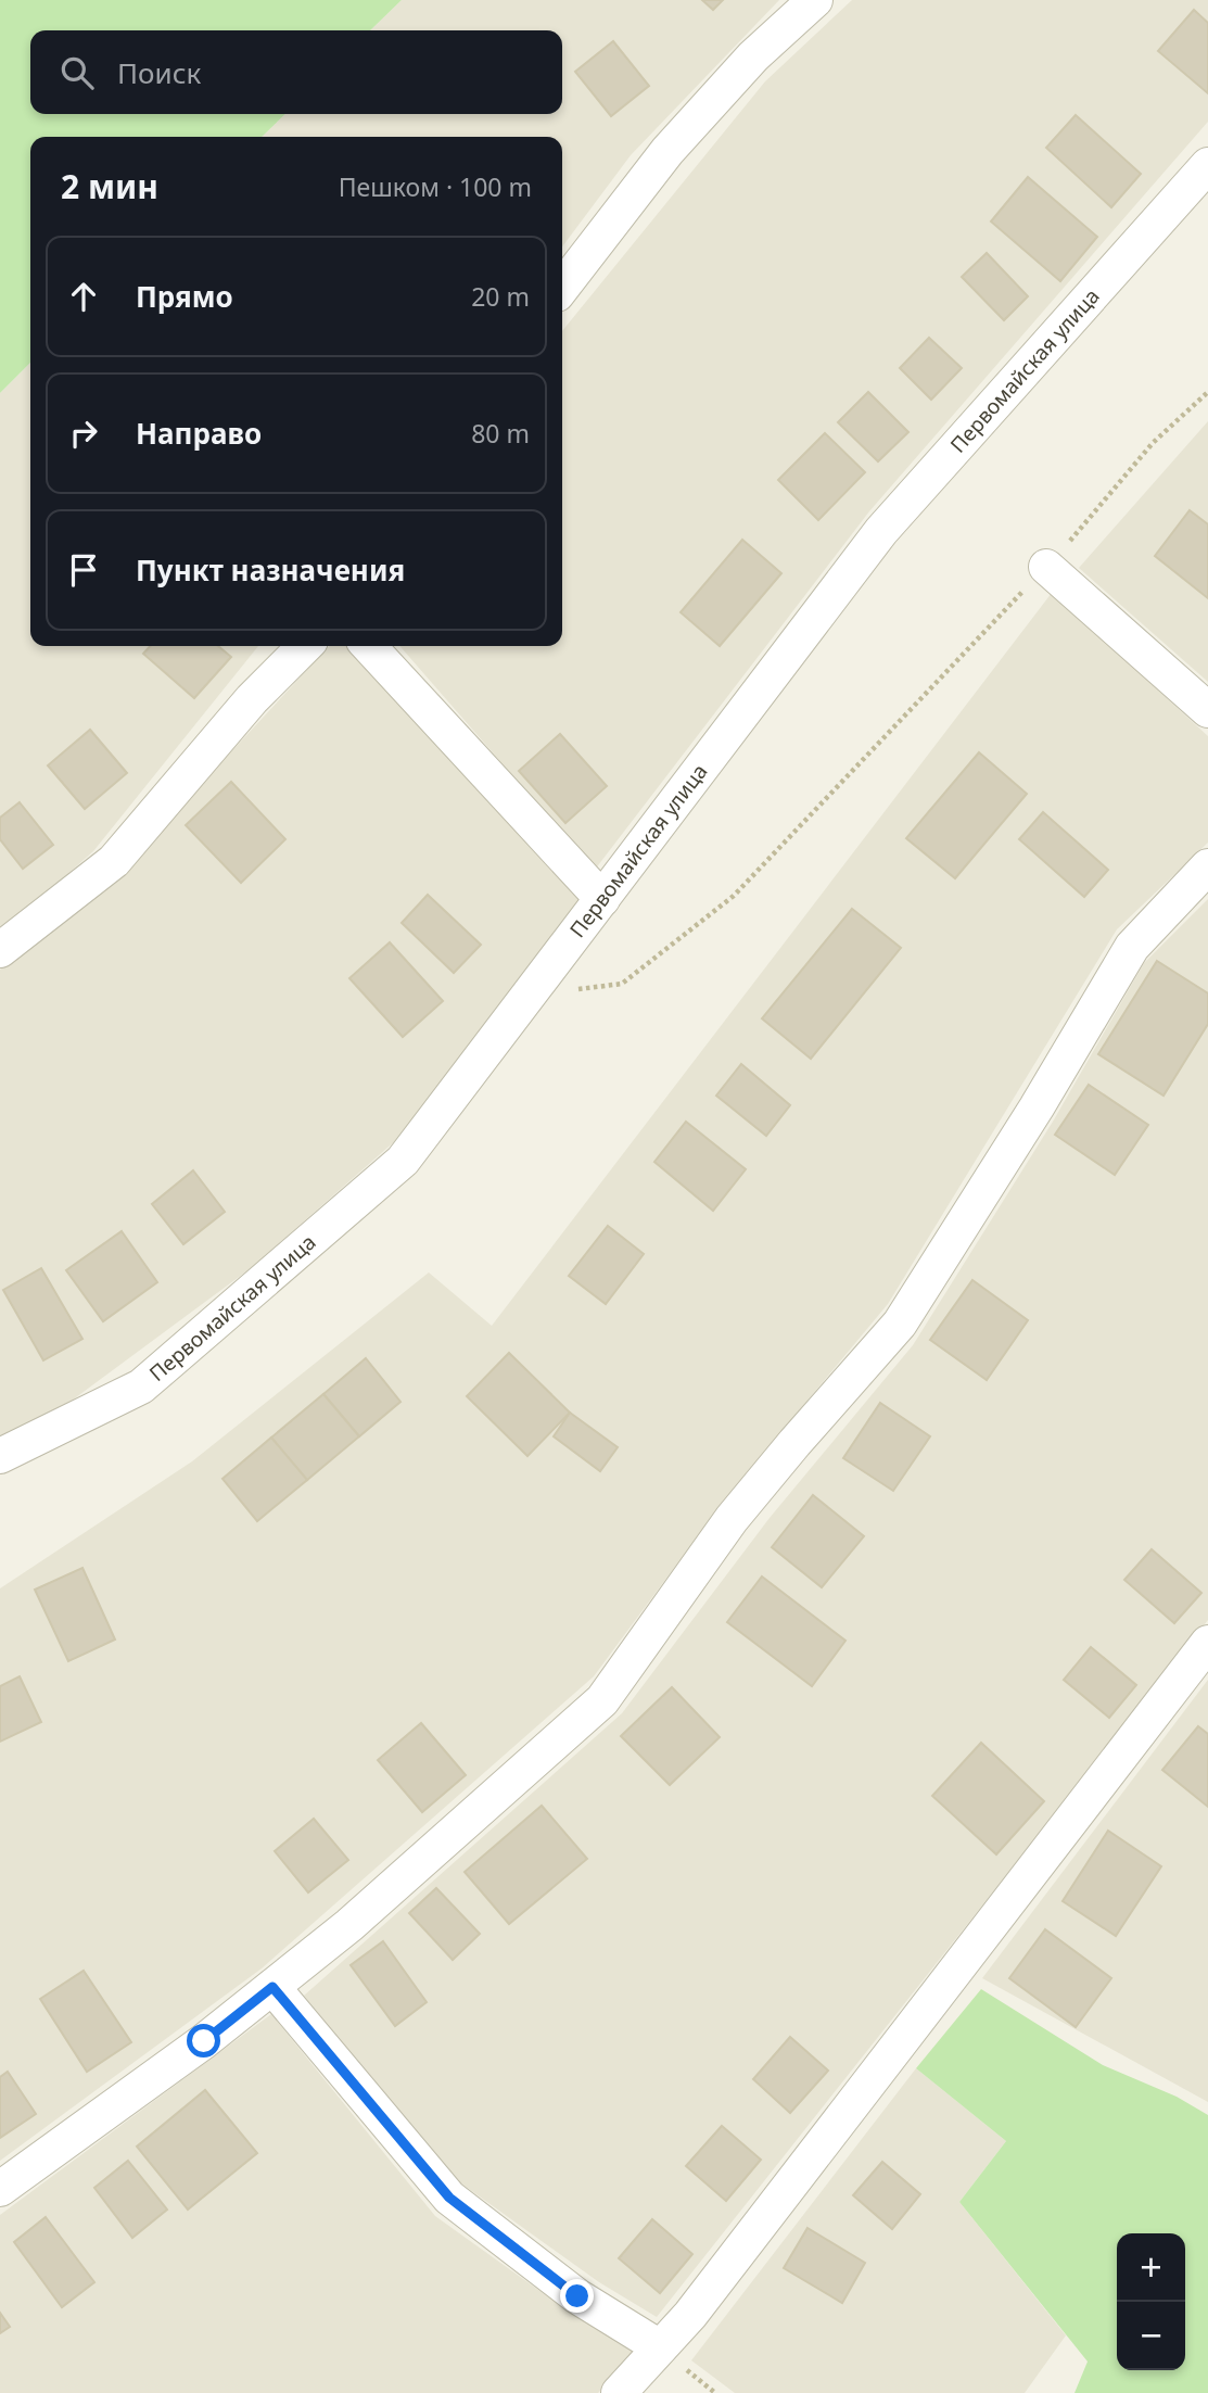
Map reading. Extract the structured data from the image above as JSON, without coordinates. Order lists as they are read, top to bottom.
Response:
{
  "streets": {
    "street": ["Первомайская улица"]
  },
  "page": {
    "search": "Поиск",
    "heading": ["2 мин", "Пешком · 100 m"],
    "list": [
      ["Прямо", "20 m"],
      ["Направо", "80 m"],
      "Пункт назначения"
    ],
    "map_buttons": ["+", "−"]
  }
}
